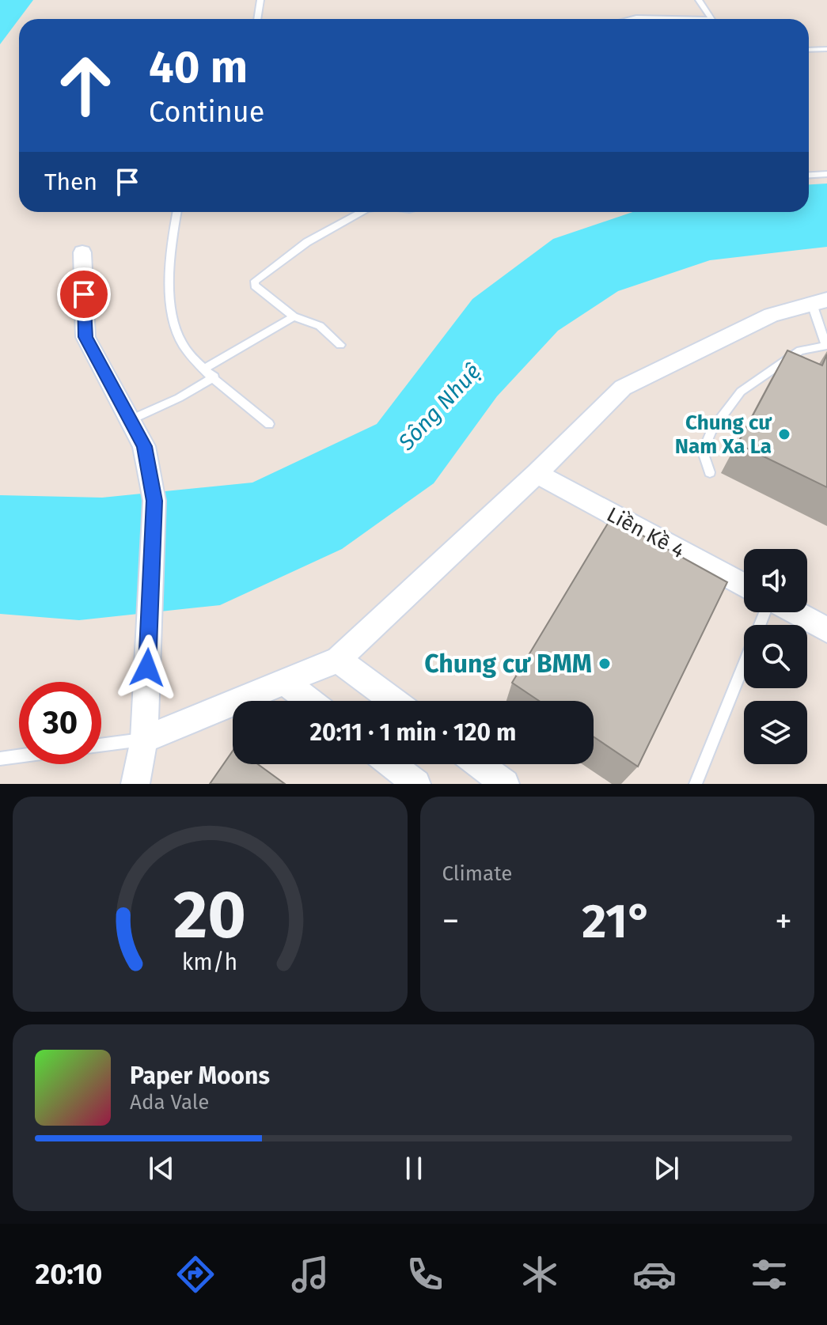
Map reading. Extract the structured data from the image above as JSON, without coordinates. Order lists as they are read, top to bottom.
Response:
{
  "streets": {
    "street": ["Liền Kề 4"]
  },
  "water": ["Sông Nhuệ"],
  "places": ["Chung cư Nam Xa La", "Chung cư BMM"],
  "page": {
    "turn": ["40 m", "Continue"],
    "then": "Then",
    "limit": "30",
    "trip": "20:11 · 1 min · 120 m",
    "tile": "Climate",
    "heat": ["−", "21°", "+"],
    "song": ["Paper Moons", "Ada Vale"],
    "tabs": "20:10",
    "gauge": ["20", "km/h"]
  }
}
